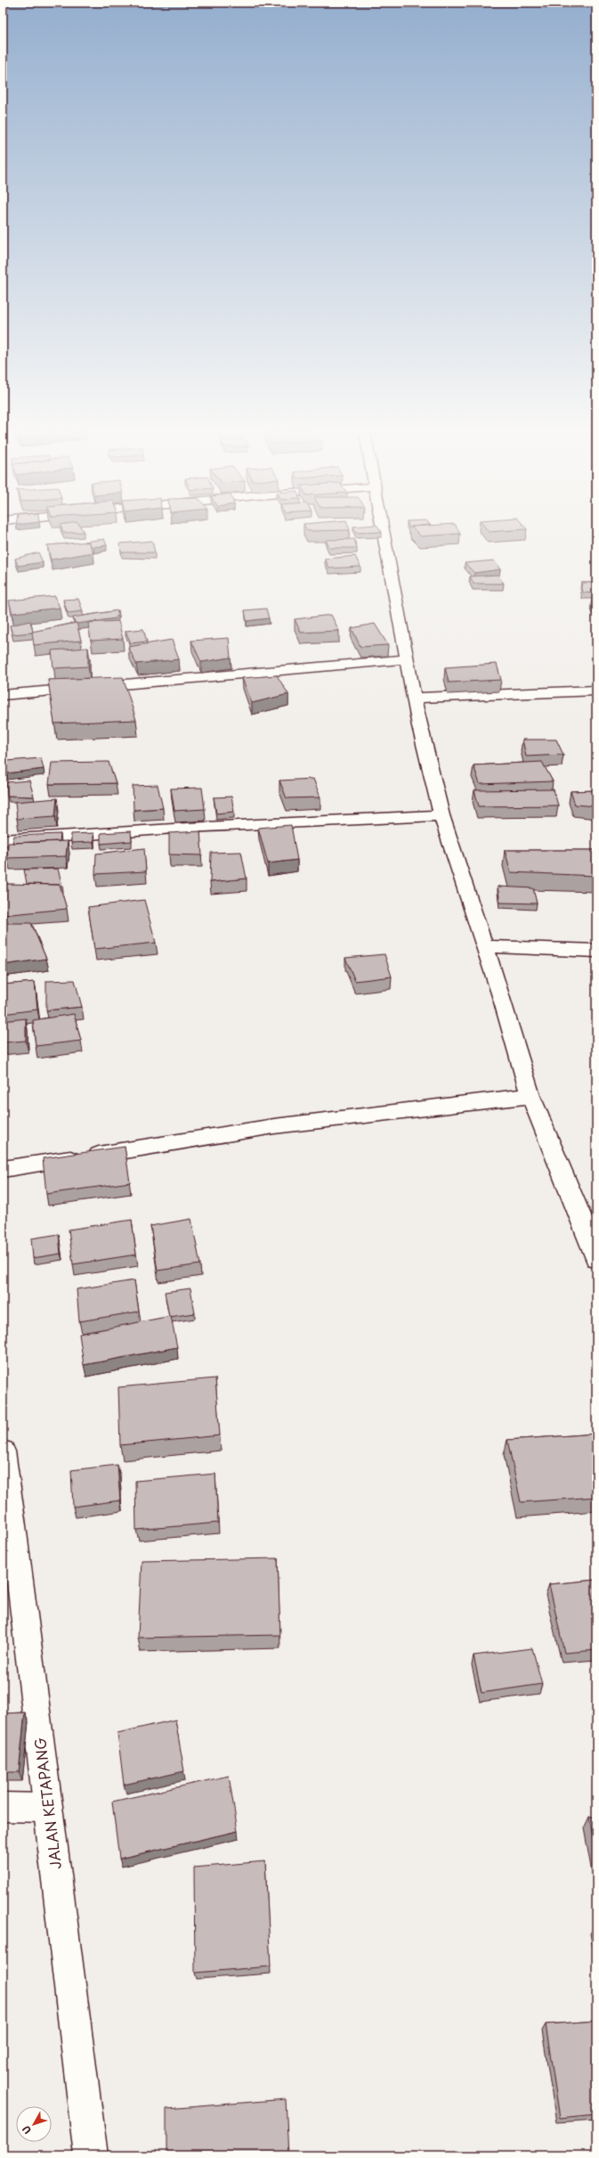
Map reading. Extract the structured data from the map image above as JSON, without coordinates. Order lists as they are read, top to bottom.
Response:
{
  "streets": {
    "street": ["JALAN KETAPANG"]
  },
  "north": "bottom left"
}
